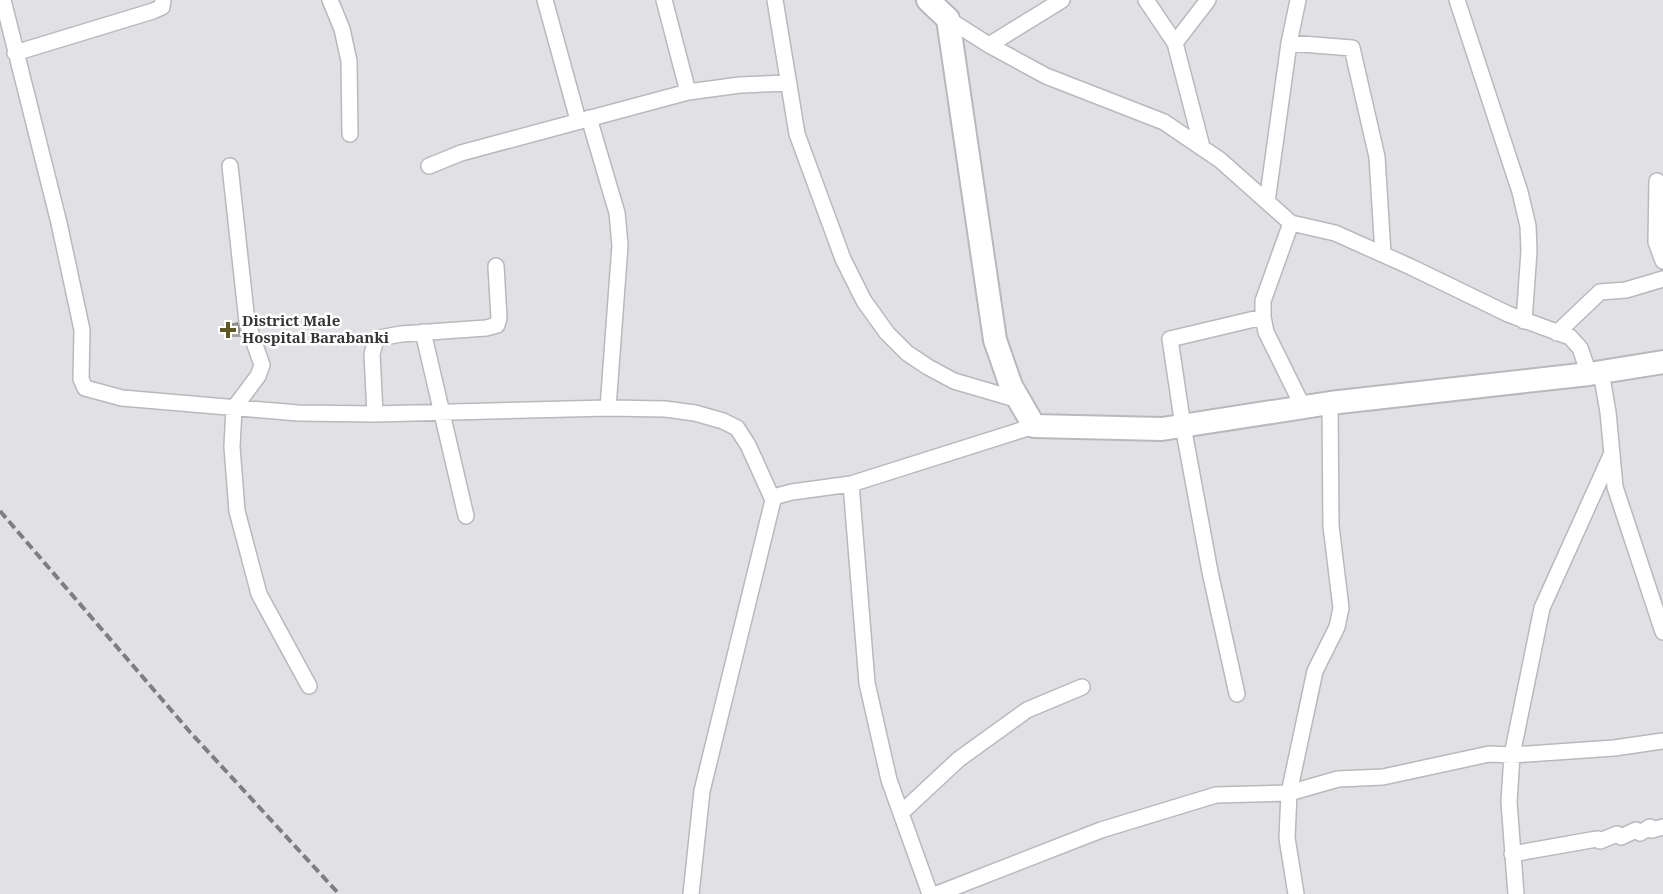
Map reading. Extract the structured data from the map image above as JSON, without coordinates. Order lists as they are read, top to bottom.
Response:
{
  "places": {
    "health": ["District Male Hospital Barabanki"]
  }
}
